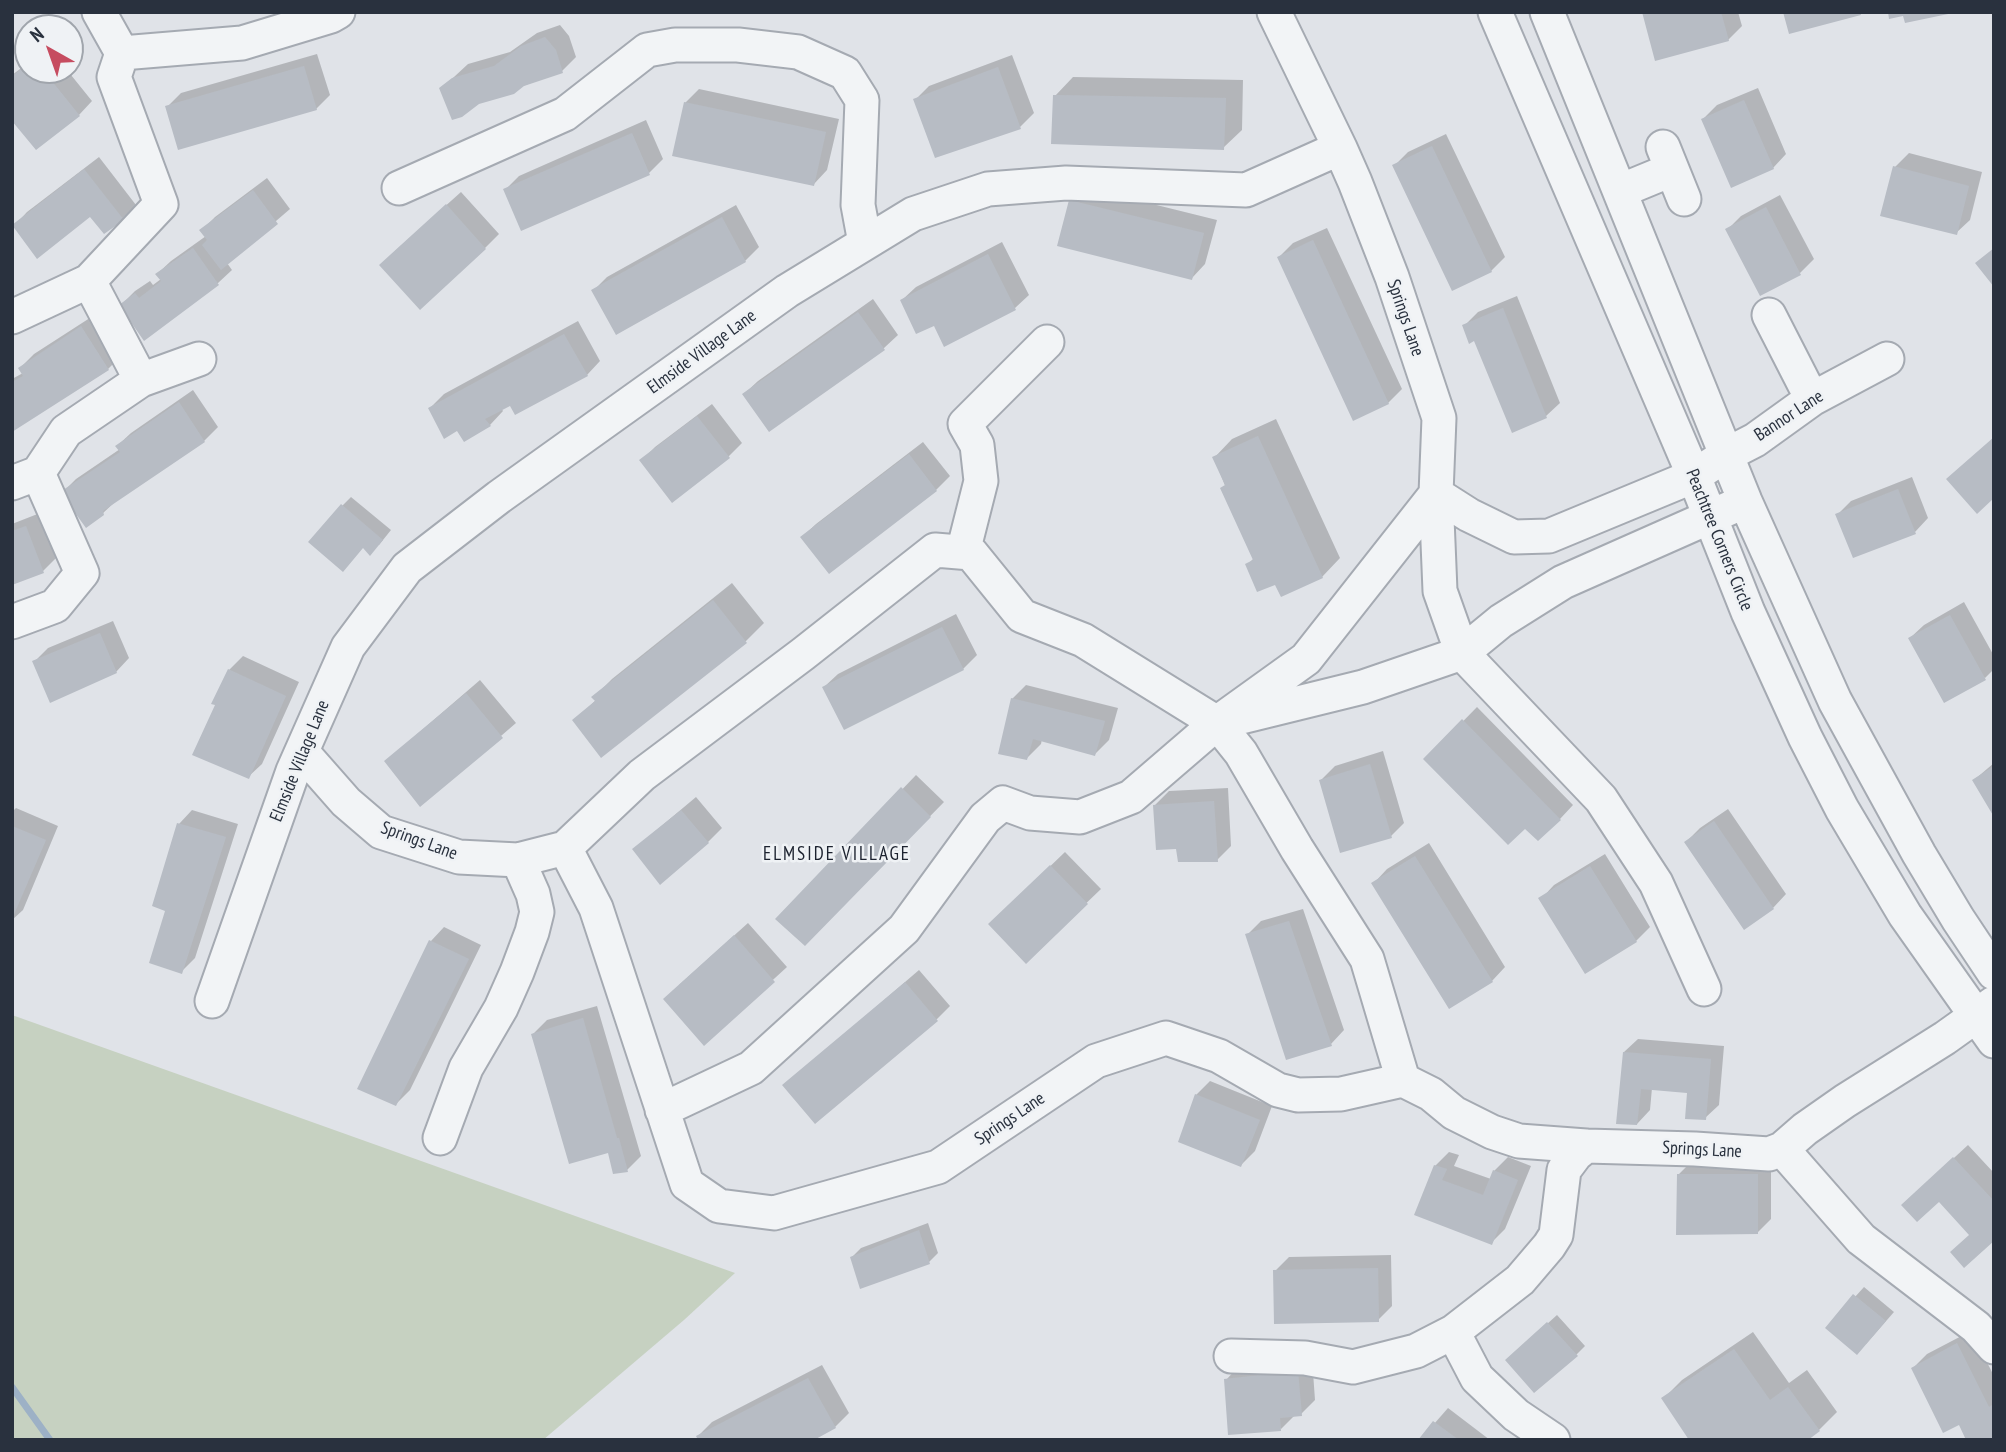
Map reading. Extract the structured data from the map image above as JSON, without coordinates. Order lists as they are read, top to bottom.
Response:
{
  "streets": {
    "street": [
      "Springs Lane",
      "Elmside Village Lane",
      "Bannor Lane",
      "Peachtree Corners Circle"
    ]
  },
  "crossings": [
    ["Springs Lane", "Elmside Village Lane"],
    ["Bannor Lane", "Peachtree Corners Circle"]
  ],
  "districts": ["ELMSIDE VILLAGE"],
  "north": "top left"
}
